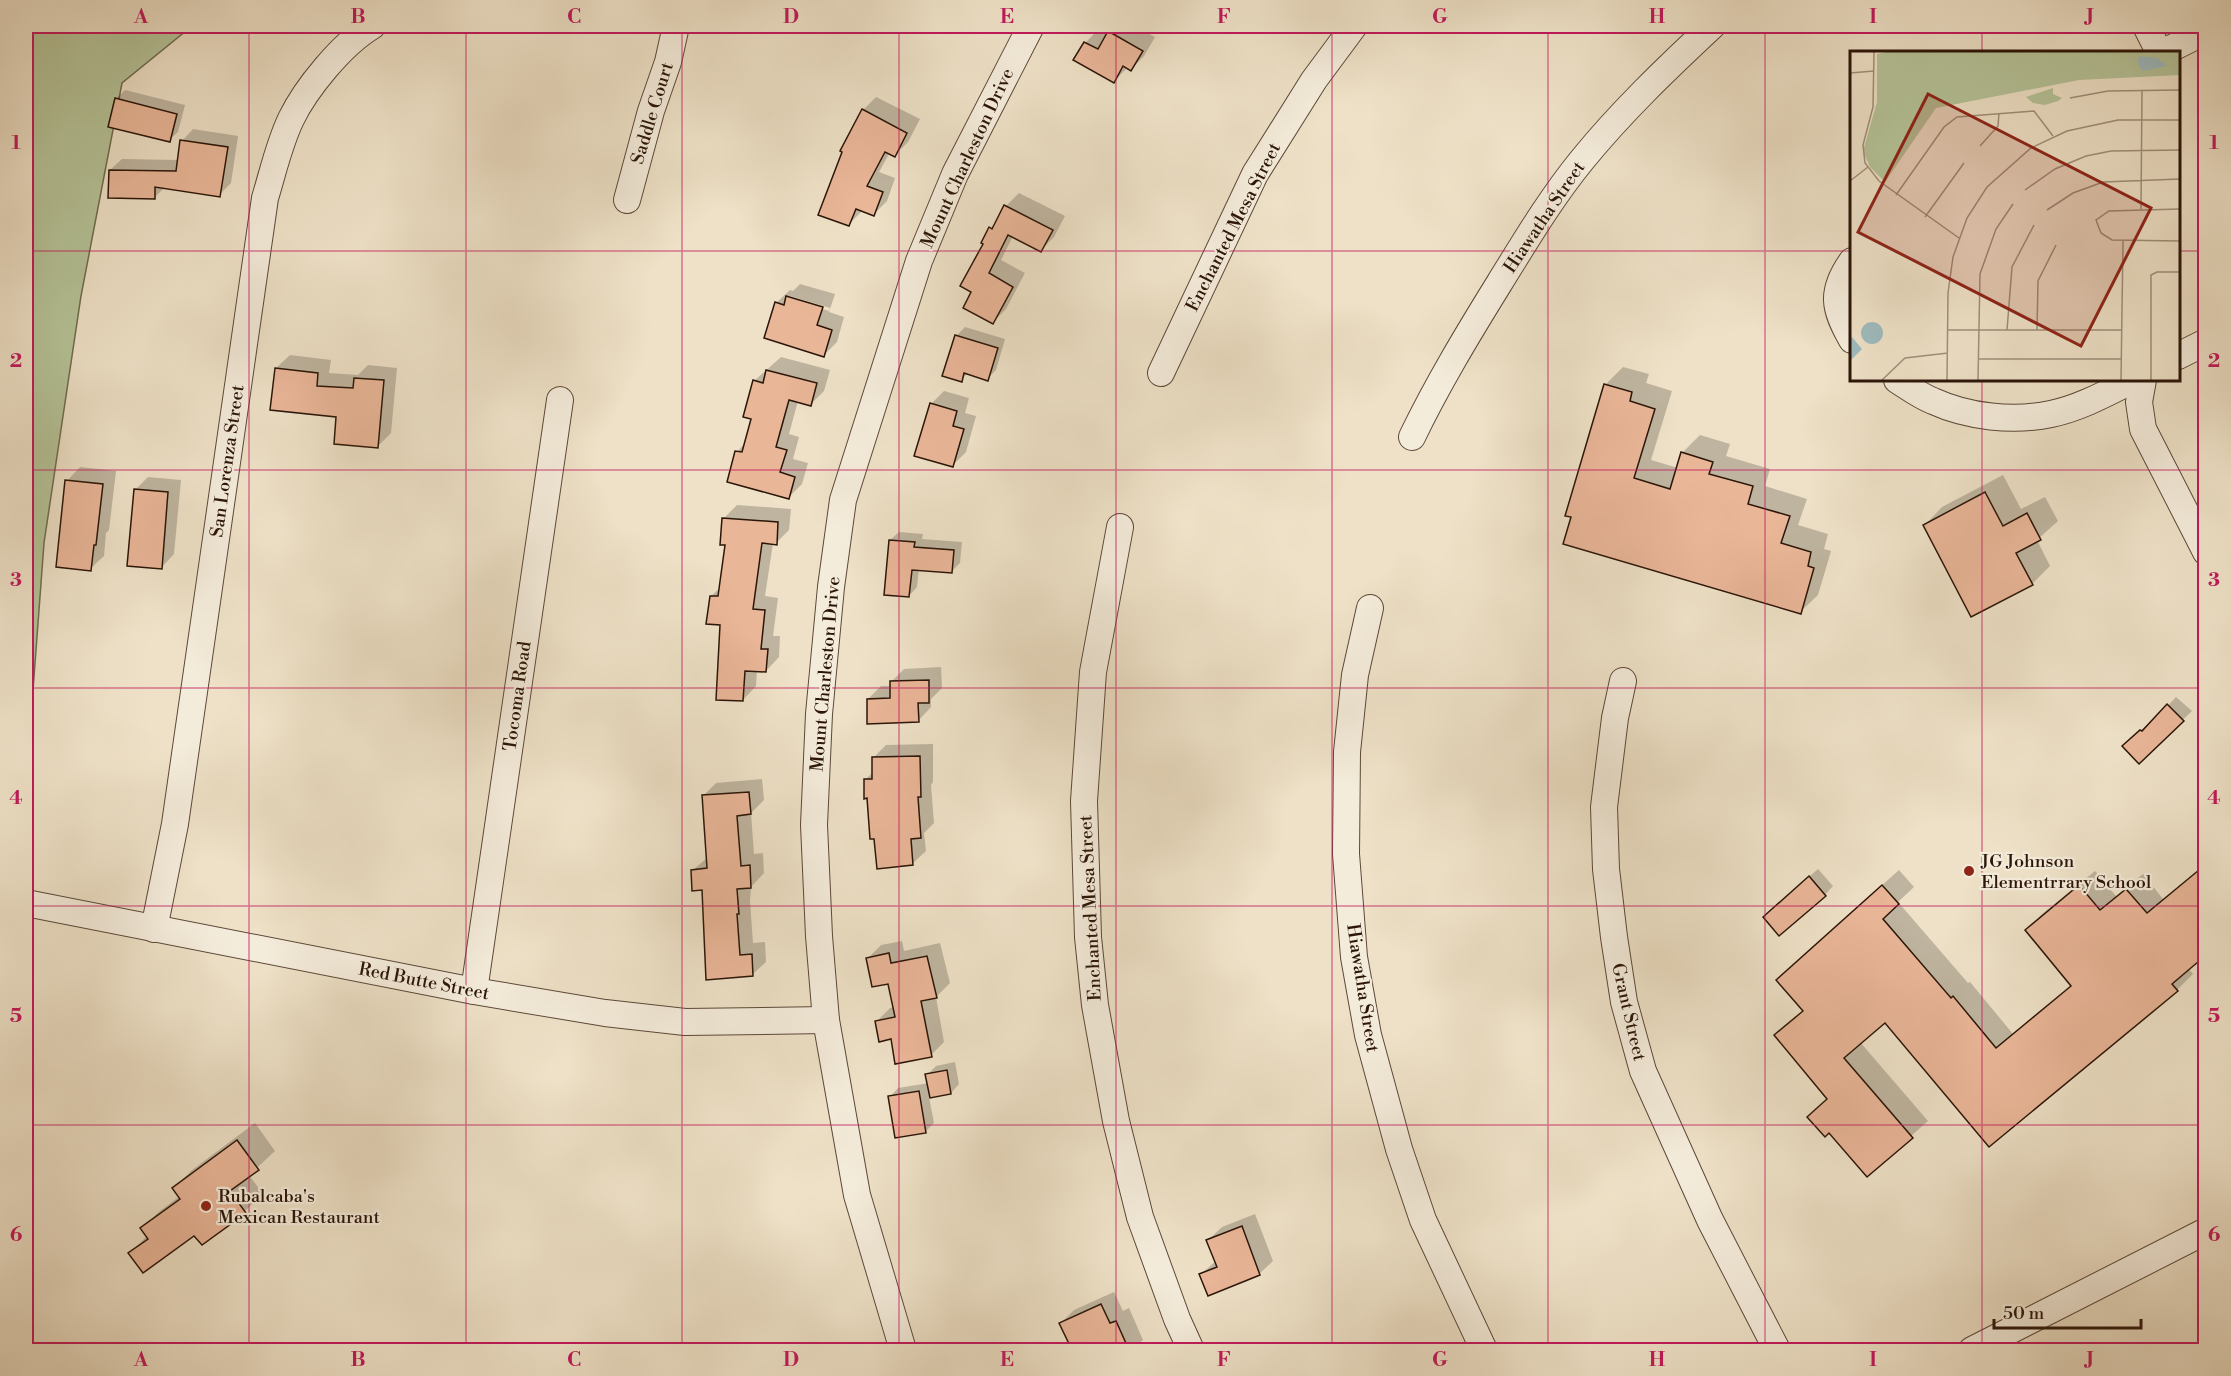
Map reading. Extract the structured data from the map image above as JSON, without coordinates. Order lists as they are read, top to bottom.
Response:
{
  "streets": {
    "street": [
      "Saddle Court",
      "Mount Charleston Drive",
      "Hiawatha Street",
      "Enchanted Mesa Street",
      "San Lorenza Street",
      "Tocoma Road",
      "Red Butte Street",
      "Grant Street"
    ]
  },
  "crossings": [
    ["Mount Charleston Drive", "Red Butte Street"],
    ["San Lorenza Street", "Red Butte Street"],
    ["Tocoma Road", "Red Butte Street"]
  ],
  "places": ["JG Johnson Elementrrary School", "Rubalcaba's Mexican Restaurant"],
  "scale_bar": "50 m",
  "grid": {
    "columns": [
      "A",
      "B",
      "C",
      "D",
      "E",
      "F",
      "G",
      "H",
      "I",
      "J"
    ],
    "rows": [
      "1",
      "2",
      "3",
      "4",
      "5",
      "6"
    ]
  }
}
